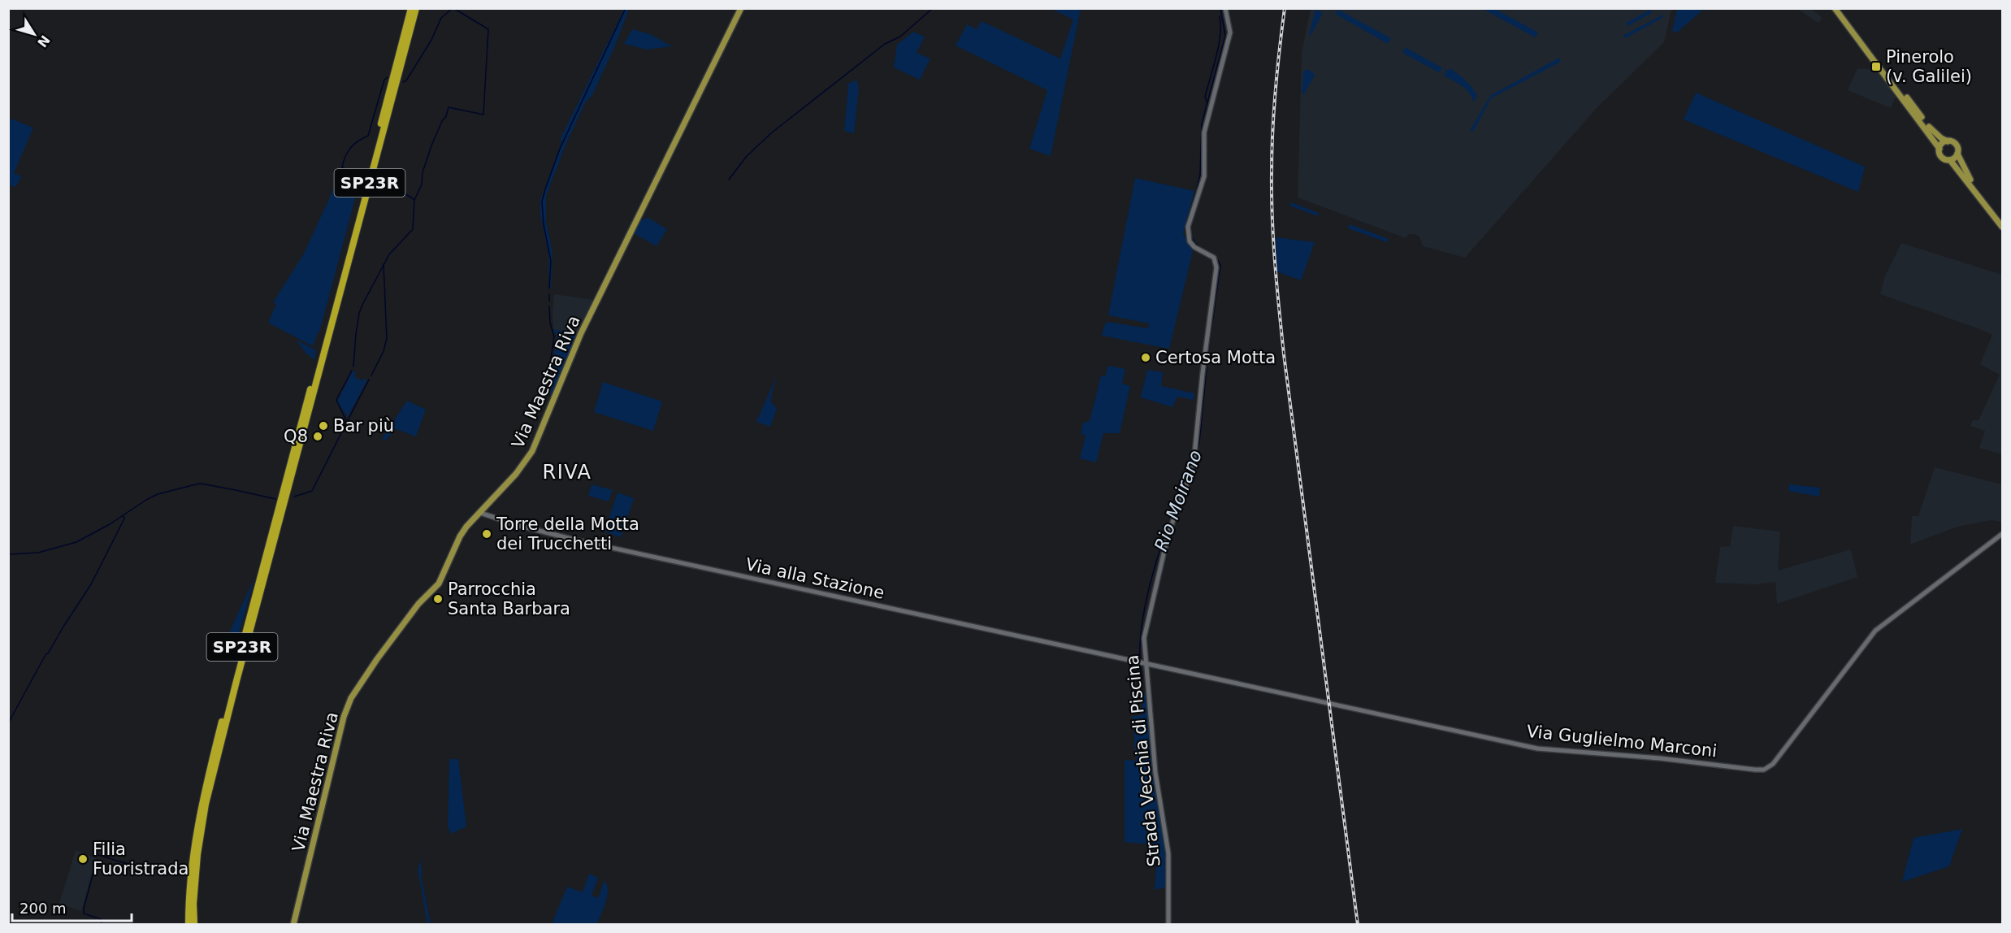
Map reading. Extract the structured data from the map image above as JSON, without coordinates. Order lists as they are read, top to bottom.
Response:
{
  "streets": {
    "highway": ["SP23R"],
    "main road": ["Via Maestra Riva"],
    "street": ["Via alla Stazione", "Via Guglielmo Marconi", "Strada Vecchia di Piscina"]
  },
  "crossings": [
    ["Via Maestra Riva", "Via alla Stazione"],
    ["Via alla Stazione", "Via Guglielmo Marconi"],
    ["Via alla Stazione", "Strada Vecchia di Piscina"],
    ["Via Guglielmo Marconi", "Strada Vecchia di Piscina"]
  ],
  "districts": ["RIVA"],
  "water": ["Rio Moirano"],
  "places": {
    "transit": ["Pinerolo (v. Galilei)"],
    "other": [
      "Certosa Motta",
      "Bar più",
      "Q8",
      "Torre della Motta dei Trucchetti",
      "Parrocchia Santa Barbara",
      "Filia Fuoristrada"
    ]
  },
  "scale_bar": "200 m",
  "north": "bottom right"
}
